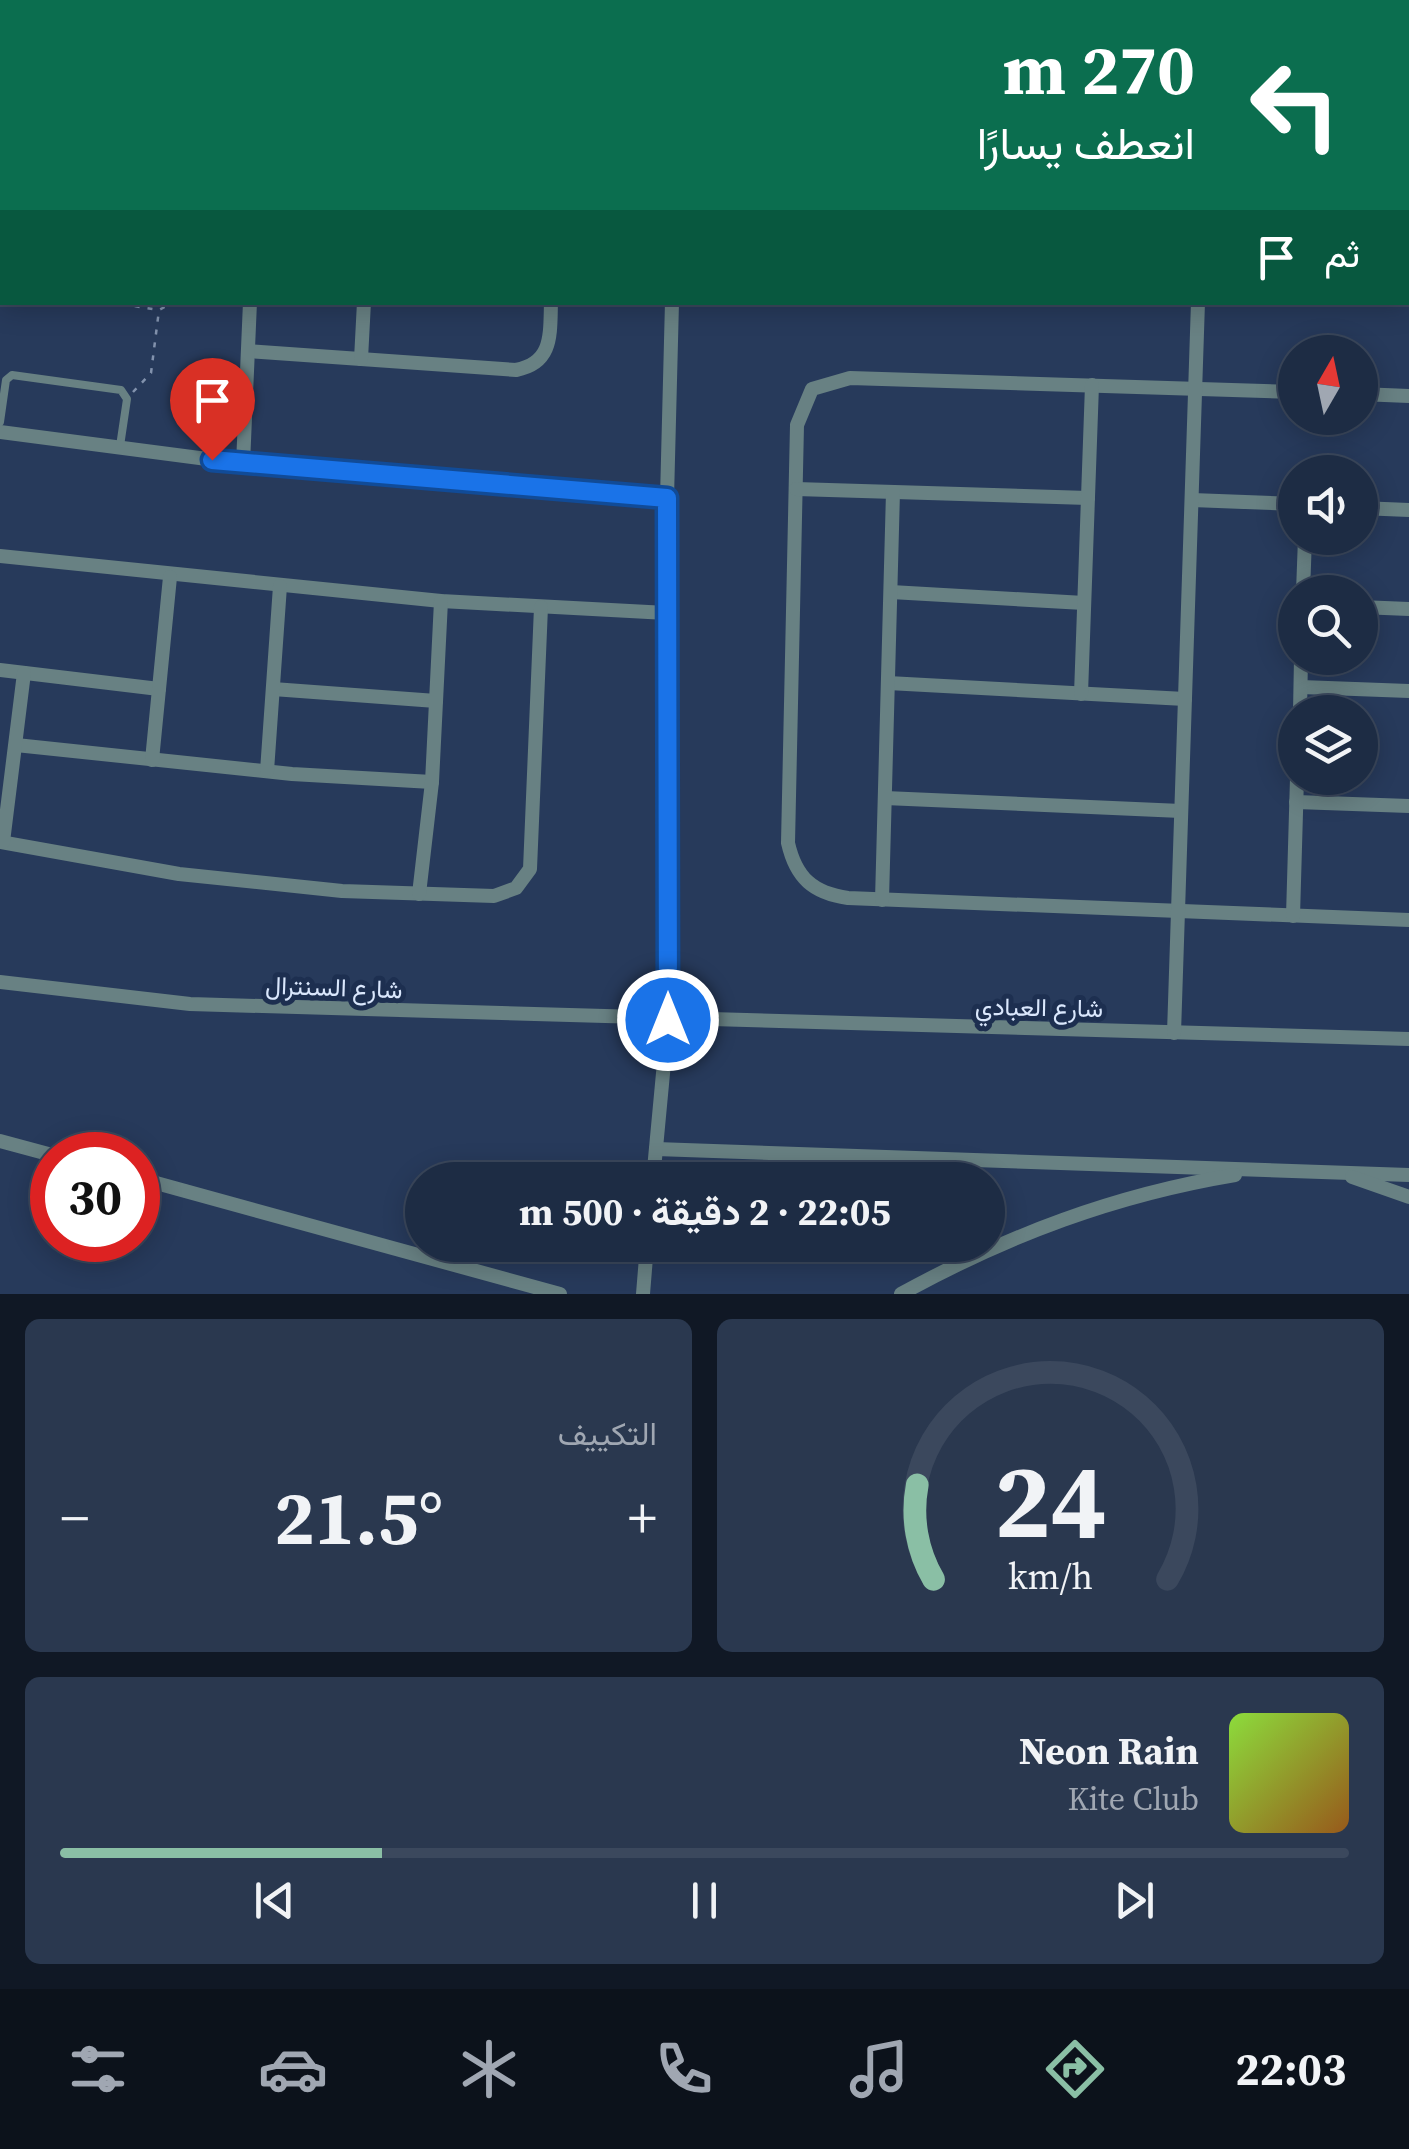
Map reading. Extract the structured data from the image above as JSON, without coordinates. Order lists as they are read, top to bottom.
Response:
{
  "streets": {
    "street": ["شارع السنترال", "شارع العبادي"]
  },
  "crossings": [
    ["شارع السنترال", "شارع العبادي"]
  ],
  "north": "top",
  "page": {
    "turn": ["270 m", "انعطف يسارًا"],
    "then": "ثم",
    "limit": "30",
    "trip": "22:05 · 2 دقيقة · 500 m",
    "tile": "التكييف",
    "heat": ["−", "21.5°", "+"],
    "song": ["Neon Rain", "Kite Club"],
    "tabs": "22:03",
    "gauge": ["24", "km/h"]
  }
}
